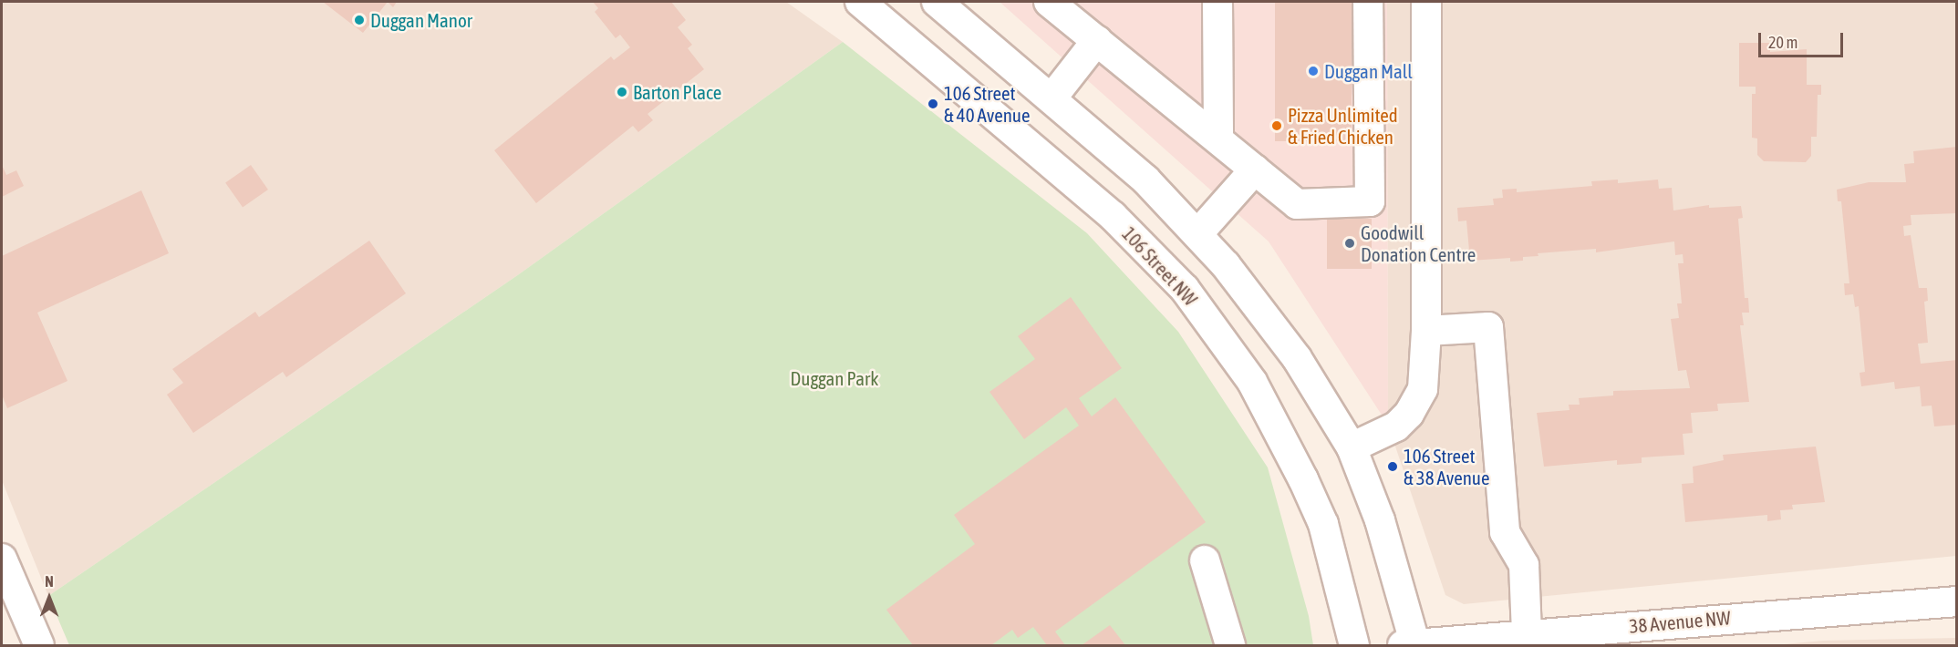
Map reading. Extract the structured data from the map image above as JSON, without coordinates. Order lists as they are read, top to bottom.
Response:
{
  "streets": {
    "street": ["106 Street NW", "38 Avenue NW"]
  },
  "parks": ["Duggan Park"],
  "places": [
    "Duggan Manor",
    "Duggan Mall",
    "Barton Place",
    "106 Street & 40 Avenue",
    "Pizza Unlimited & Fried Chicken",
    "Goodwill Donation Centre",
    "106 Street & 38 Avenue"
  ],
  "scale_bar": "20 m",
  "north": "top"
}
